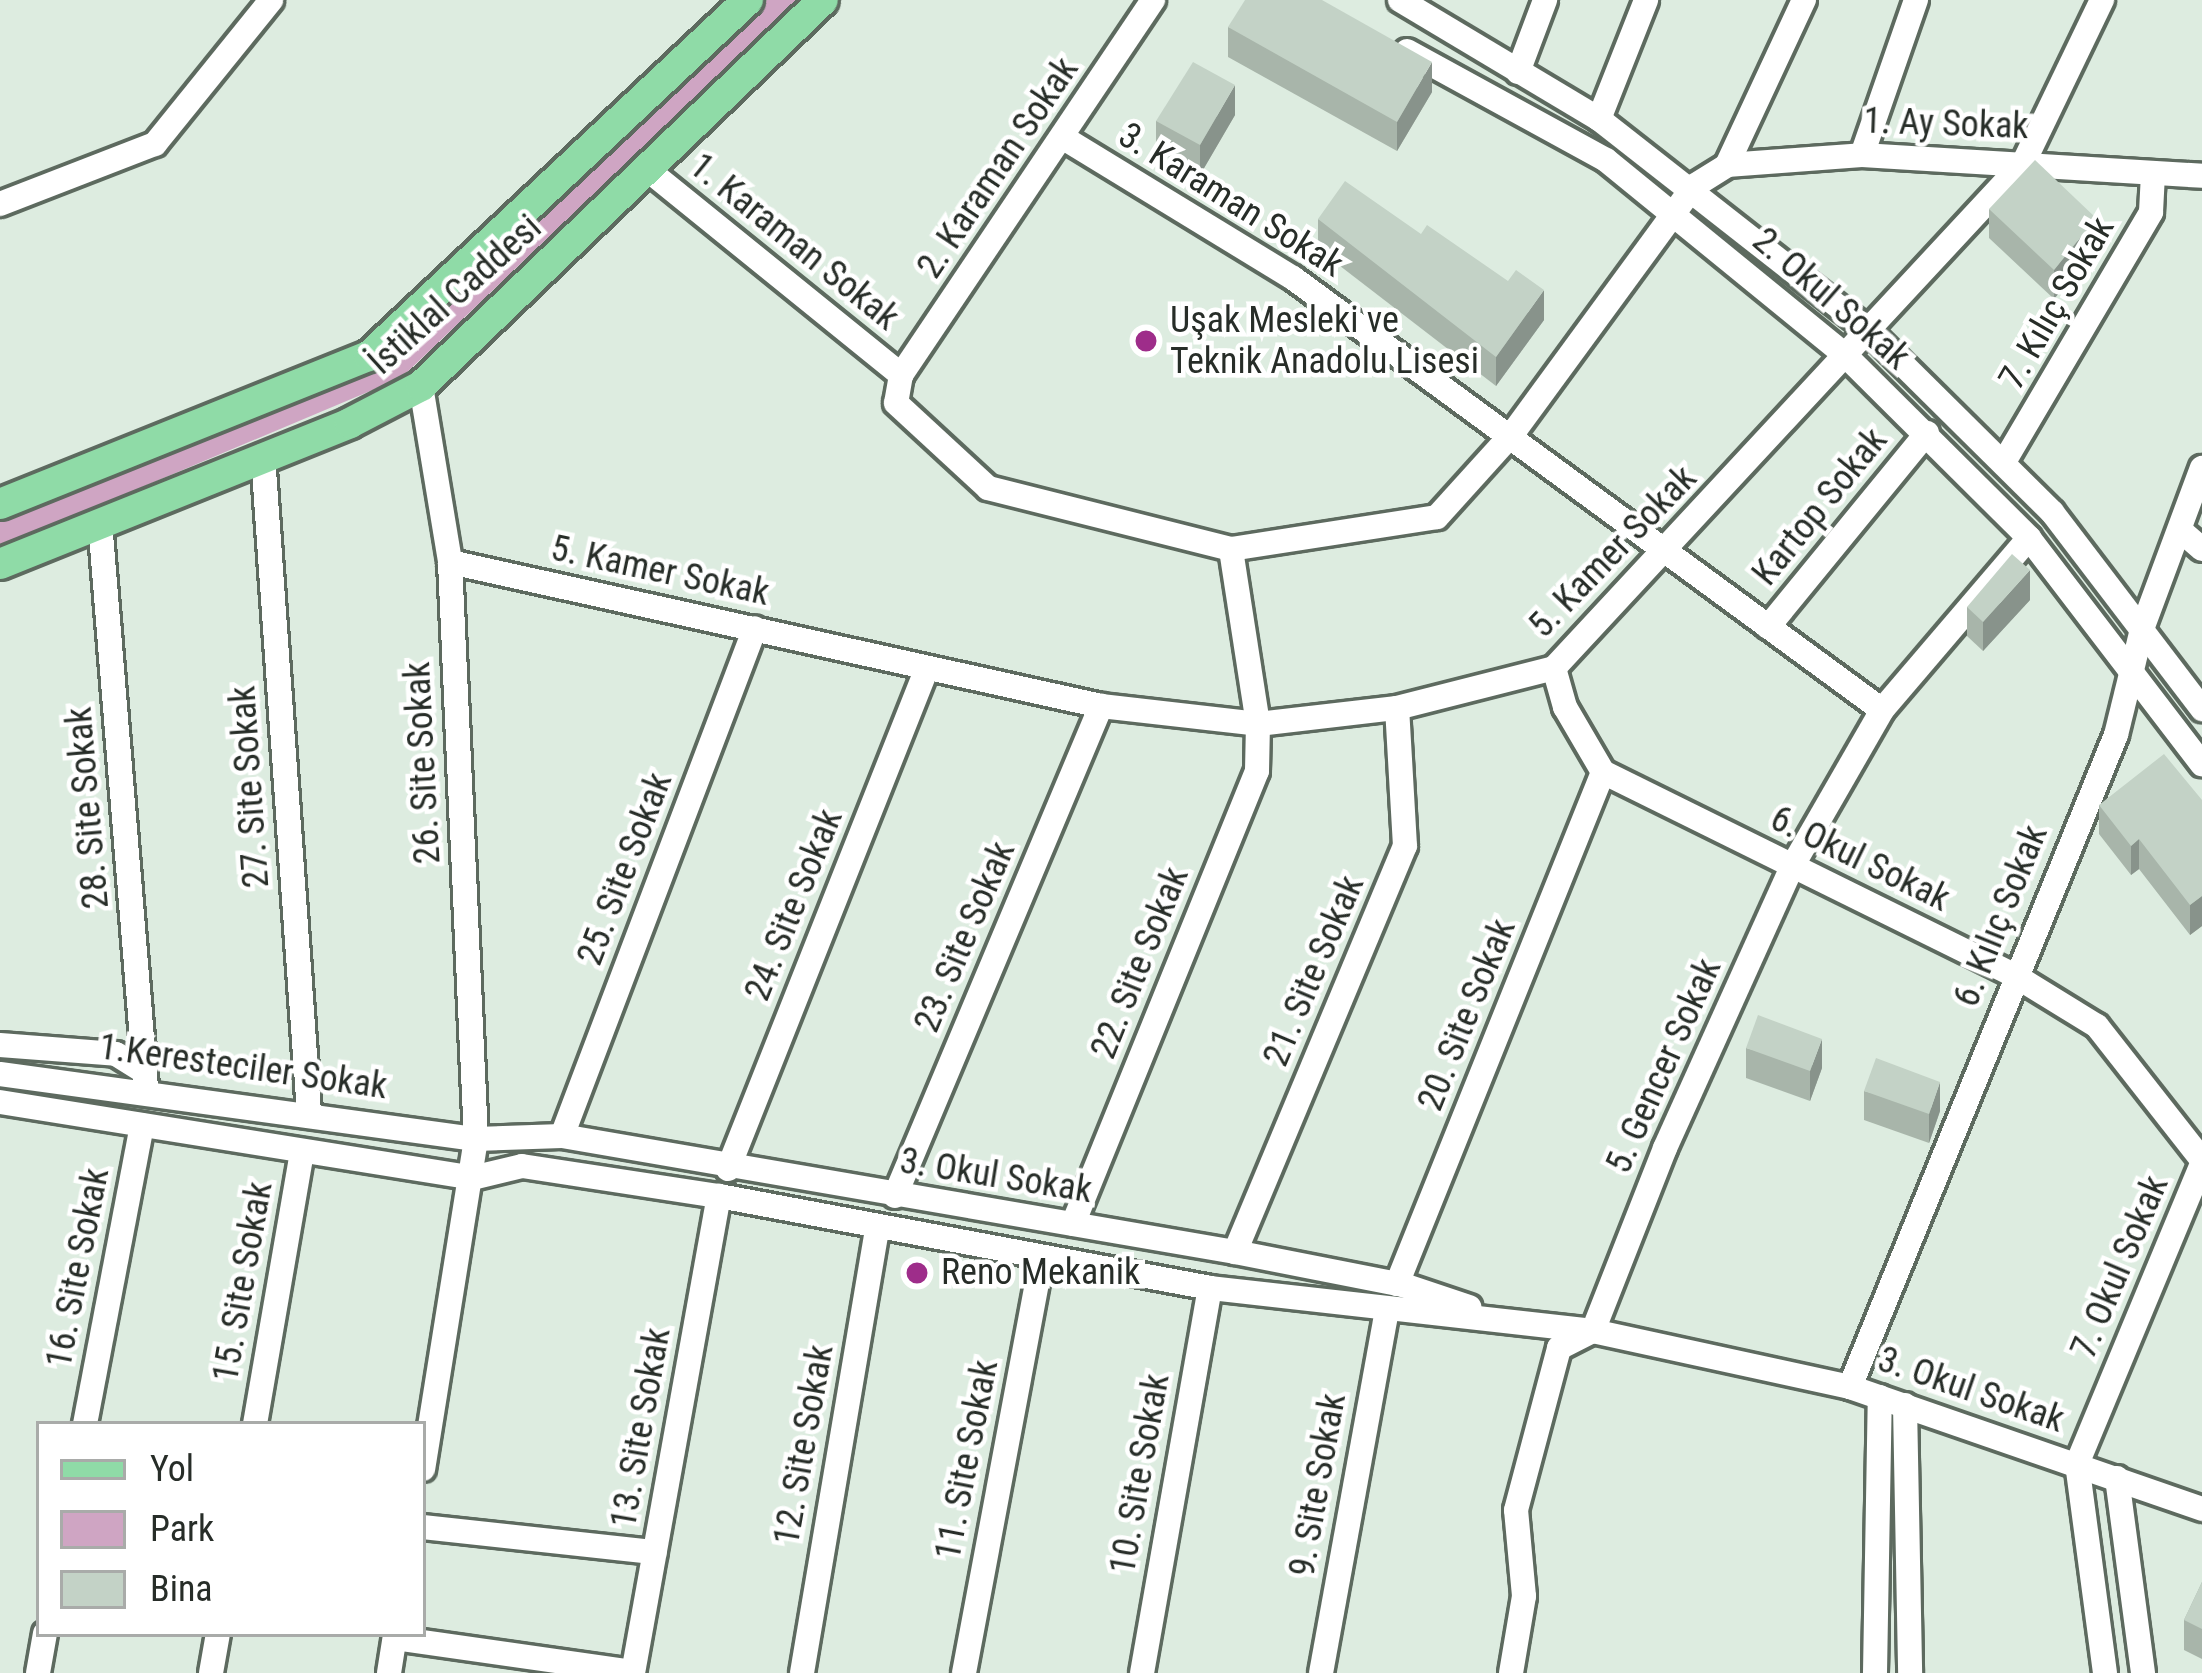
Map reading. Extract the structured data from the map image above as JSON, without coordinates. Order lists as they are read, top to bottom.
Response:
{
  "streets": {
    "main road": ["İstiklal Caddesi"],
    "street": [
      "1. Ay Sokak",
      "2. Karaman Sokak",
      "3. Karaman Sokak",
      "1. Karaman Sokak",
      "2. Okul Sokak",
      "7. Kılıç Sokak",
      "Kartop Sokak",
      "5. Kamer Sokak",
      "26. Site Sokak",
      "27. Site Sokak",
      "28. Site Sokak",
      "6. Okul Sokak",
      "25. Site Sokak",
      "24. Site Sokak",
      "6. Kılıç Sokak",
      "23. Site Sokak",
      "22. Site Sokak",
      "21. Site Sokak",
      "20. Site Sokak",
      "5. Gencer Sokak",
      "1.Keresteciler Sokak",
      "3. Okul Sokak",
      "7. Okul Sokak",
      "16. Site Sokak",
      "15. Site Sokak",
      "13. Site Sokak",
      "12. Site Sokak",
      "11. Site Sokak",
      "10. Site Sokak",
      "9. Site Sokak"
    ]
  },
  "crossings": [
    ["1. Ay Sokak", "1. Karaman Sokak"],
    ["1. Ay Sokak", "2. Okul Sokak"],
    ["1. Ay Sokak", "7. Kılıç Sokak"],
    ["1. Ay Sokak", "5. Kamer Sokak"],
    ["2. Karaman Sokak", "3. Karaman Sokak"],
    ["2. Karaman Sokak", "1. Karaman Sokak"],
    ["3. Karaman Sokak", "1. Karaman Sokak"],
    ["3. Karaman Sokak", "Kartop Sokak"],
    ["3. Karaman Sokak", "5. Kamer Sokak"],
    ["3. Karaman Sokak", "5. Gencer Sokak"],
    ["1. Karaman Sokak", "İstiklal Caddesi"],
    ["1. Karaman Sokak", "2. Okul Sokak"],
    ["1. Karaman Sokak", "22. Site Sokak"],
    ["İstiklal Caddesi", "26. Site Sokak"],
    ["İstiklal Caddesi", "27. Site Sokak"],
    ["İstiklal Caddesi", "28. Site Sokak"],
    ["2. Okul Sokak", "7. Kılıç Sokak"],
    ["2. Okul Sokak", "Kartop Sokak"],
    ["2. Okul Sokak", "5. Kamer Sokak"],
    ["2. Okul Sokak", "6. Kılıç Sokak"],
    ["2. Okul Sokak", "5. Gencer Sokak"],
    ["5. Kamer Sokak", "26. Site Sokak"],
    ["5. Kamer Sokak", "25. Site Sokak"],
    ["5. Kamer Sokak", "24. Site Sokak"],
    ["5. Kamer Sokak", "23. Site Sokak"],
    ["5. Kamer Sokak", "22. Site Sokak"],
    ["5. Kamer Sokak", "21. Site Sokak"],
    ["26. Site Sokak", "1.Keresteciler Sokak"],
    ["26. Site Sokak", "3. Okul Sokak"],
    ["27. Site Sokak", "1.Keresteciler Sokak"],
    ["28. Site Sokak", "1.Keresteciler Sokak"],
    ["6. Okul Sokak", "6. Kılıç Sokak"],
    ["6. Okul Sokak", "20. Site Sokak"],
    ["6. Okul Sokak", "5. Gencer Sokak"],
    ["6. Okul Sokak", "7. Okul Sokak"],
    ["25. Site Sokak", "3. Okul Sokak"],
    ["24. Site Sokak", "3. Okul Sokak"],
    ["6. Kılıç Sokak", "3. Okul Sokak"],
    ["23. Site Sokak", "3. Okul Sokak"],
    ["22. Site Sokak", "3. Okul Sokak"],
    ["21. Site Sokak", "3. Okul Sokak"],
    ["20. Site Sokak", "3. Okul Sokak"],
    ["5. Gencer Sokak", "3. Okul Sokak"],
    ["1.Keresteciler Sokak", "3. Okul Sokak"],
    ["1.Keresteciler Sokak", "16. Site Sokak"],
    ["1.Keresteciler Sokak", "15. Site Sokak"],
    ["3. Okul Sokak", "7. Okul Sokak"],
    ["3. Okul Sokak", "13. Site Sokak"],
    ["3. Okul Sokak", "12. Site Sokak"],
    ["3. Okul Sokak", "11. Site Sokak"],
    ["3. Okul Sokak", "10. Site Sokak"],
    ["3. Okul Sokak", "9. Site Sokak"]
  ],
  "places": ["Uşak Mesleki ve Teknik Anadolu Lisesi", "Reno Mekanik"],
  "legend": ["Yol", "Park", "Bina"]
}
